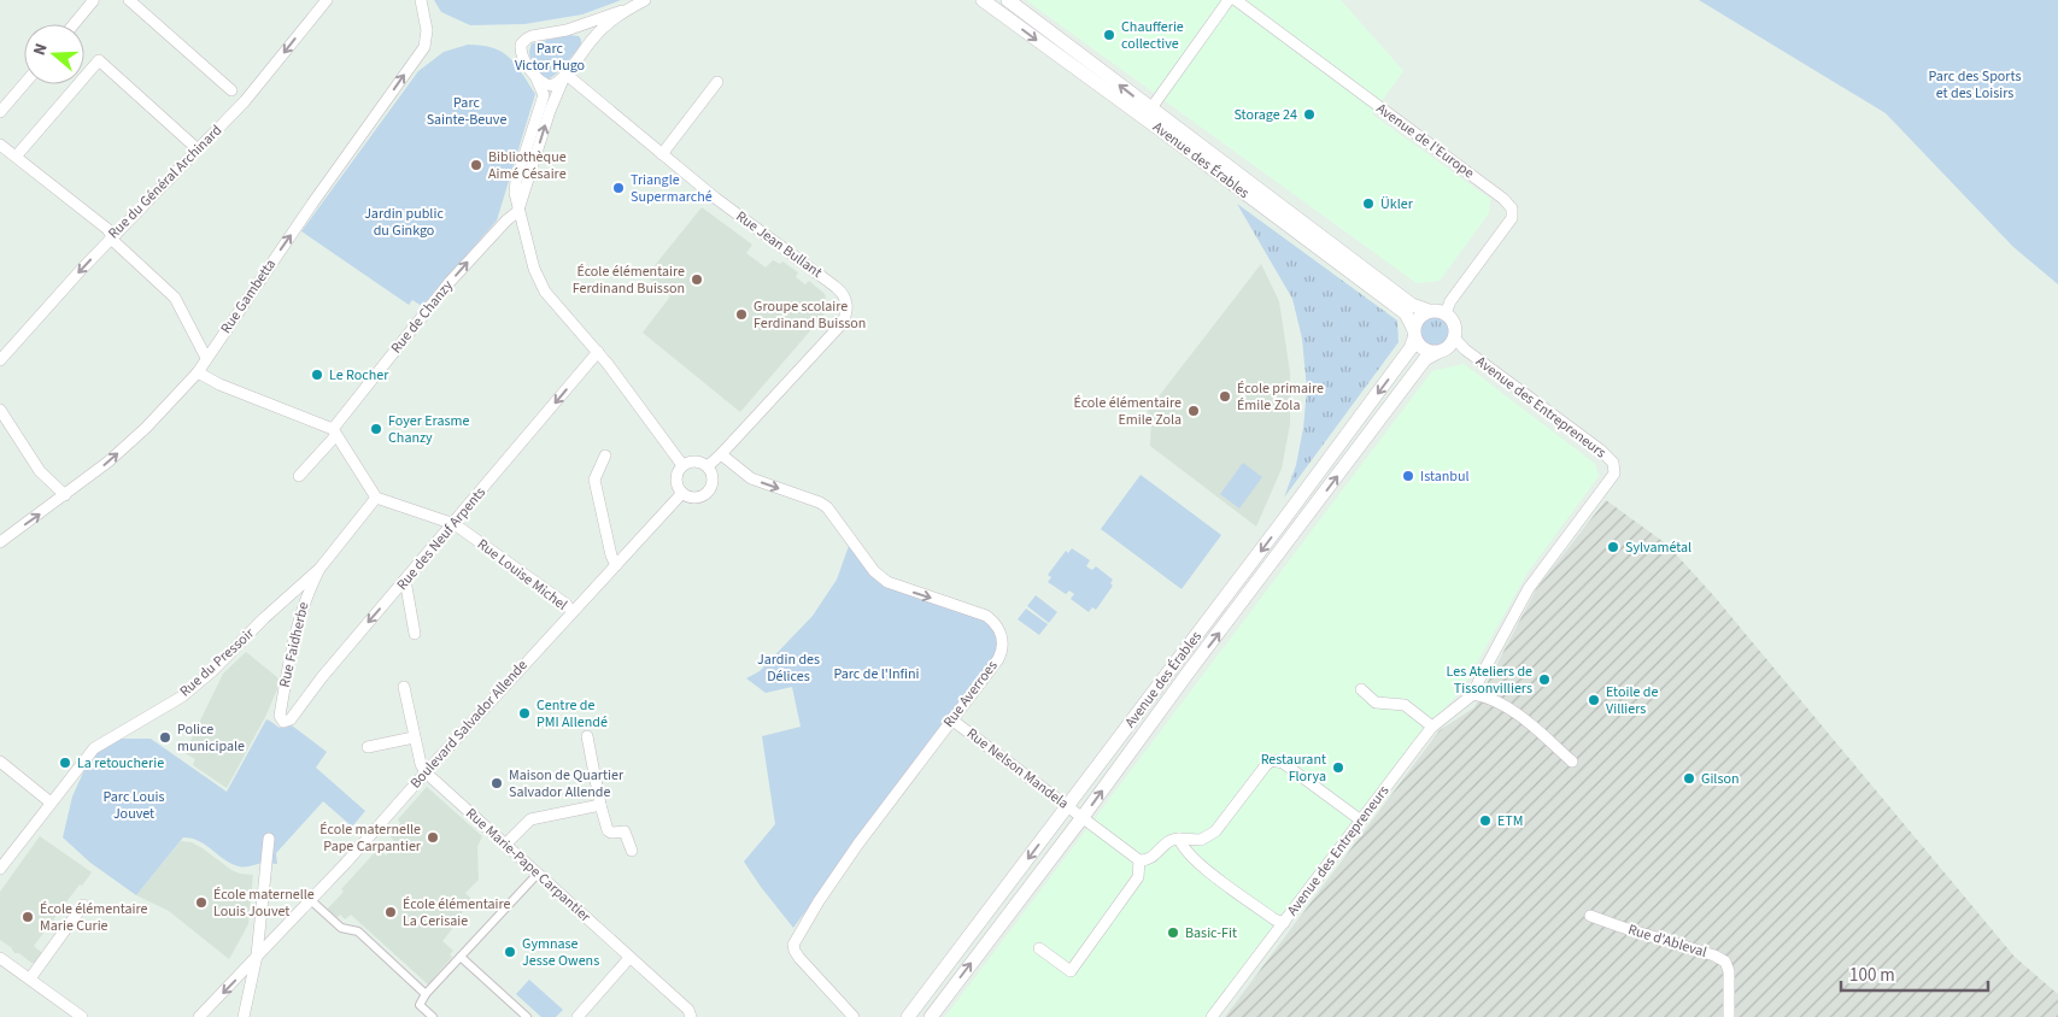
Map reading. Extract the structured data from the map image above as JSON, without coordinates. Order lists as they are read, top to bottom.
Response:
{
  "streets": {
    "main road": ["Avenue des Érables"],
    "street": [
      "Avenue de l'Europe",
      "Rue du Général Archinard",
      "Rue Jean Bullant",
      "Rue Gambetta",
      "Rue de Chanzy",
      "Avenue des Entrepreneurs",
      "Rue des Neuf Arpents",
      "Rue Louise Michel",
      "Rue Faidherbe",
      "Rue du Pressoir",
      "Rue Averroes",
      "Boulevard Salvador Allende",
      "Rue Nelson Mandela",
      "Rue Marie-Pape Carpantier",
      "Rue d'Ableval"
    ]
  },
  "crossings": [
    ["Avenue de l'Europe", "Avenue des Érables"],
    ["Avenue de l'Europe", "Avenue des Entrepreneurs"],
    ["Avenue des Érables", "Avenue des Entrepreneurs"],
    ["Avenue des Érables", "Rue Nelson Mandela"],
    ["Rue Jean Bullant", "Rue Averroes"],
    ["Rue Jean Bullant", "Boulevard Salvador Allende"],
    ["Rue des Neuf Arpents", "Rue Louise Michel"],
    ["Rue des Neuf Arpents", "Rue Faidherbe"],
    ["Rue Louise Michel", "Rue du Pressoir"],
    ["Rue Louise Michel", "Boulevard Salvador Allende"],
    ["Rue Faidherbe", "Rue du Pressoir"],
    ["Rue Averroes", "Rue Nelson Mandela"],
    ["Boulevard Salvador Allende", "Rue Marie-Pape Carpantier"]
  ],
  "one_way": [
    "Rue du Général Archinard",
    "Rue Gambetta",
    "Rue de Chanzy",
    "Rue des Neuf Arpents"
  ],
  "parks": [
    "Parc Victor Hugo",
    "Parc des Sports et des Loisirs",
    "Parc Sainte-Beuve",
    "Jardin public du Ginkgo",
    "Jardin des Délices",
    "Parc de l'Infini",
    "Parc Louis Jouvet"
  ],
  "places": [
    "Chaufferie collective",
    "Storage 24",
    "Bibliothèque Aimé Césaire",
    "Triangle Supermarché",
    "Ükler",
    "École élémentaire Ferdinand Buisson",
    "Groupe scolaire Ferdinand Buisson",
    "Le Rocher",
    "École primaire Émile Zola",
    "École élémentaire Emile Zola",
    "Foyer Erasme Chanzy",
    "Istanbul",
    "Sylvamétal",
    "Les Ateliers de Tissonvilliers",
    "Etoile de Villiers",
    "Centre de PMI Allendé",
    "Police municipale",
    "La retoucherie",
    "Restaurant Florya",
    "Gilson",
    "Maison de Quartier Salvador Allende",
    "ETM",
    "École maternelle Pape Carpantier",
    "École maternelle Louis Jouvet",
    "École élémentaire La Cerisaie",
    "École élémentaire Marie Curie",
    "Basic-Fit",
    "Gymnase Jesse Owens"
  ],
  "scale_bar": "100 m",
  "north": "left"
}
